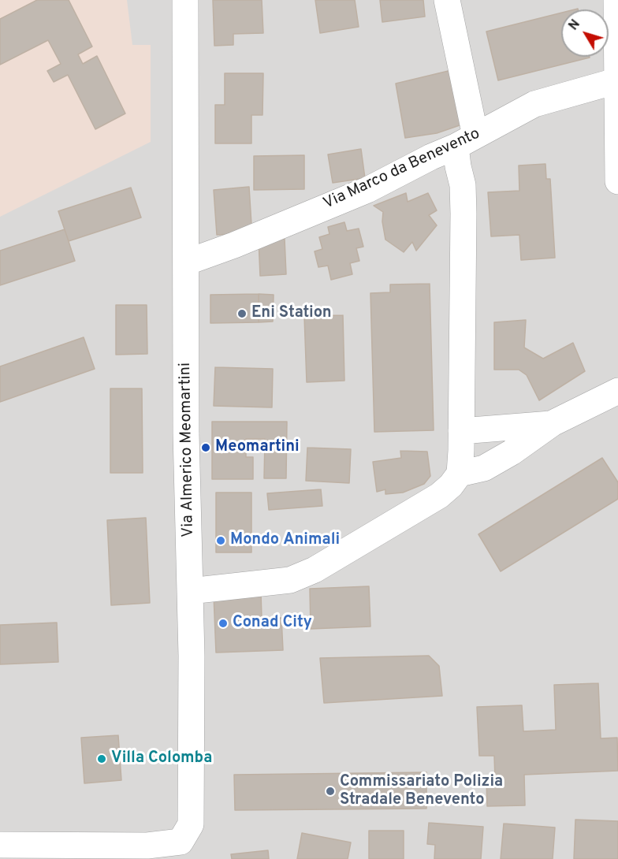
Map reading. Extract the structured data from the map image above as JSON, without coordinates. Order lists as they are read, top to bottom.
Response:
{
  "streets": {
    "street": ["Via Marco da Benevento", "Via Almerico Meomartini"]
  },
  "crossings": [
    ["Via Marco da Benevento", "Via Almerico Meomartini"]
  ],
  "places": [
    "Eni Station",
    "Meomartini",
    "Mondo Animali",
    "Conad City",
    "Villa Colomba",
    "Commissariato Polizia Stradale Benevento"
  ],
  "north": "top left"
}
